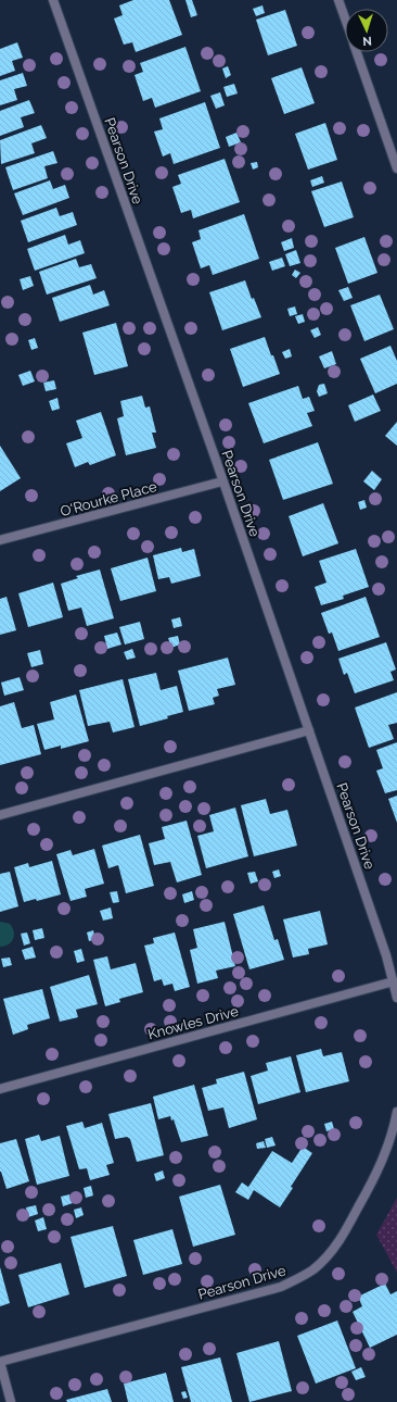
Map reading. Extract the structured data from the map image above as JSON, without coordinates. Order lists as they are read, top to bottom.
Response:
{
  "streets": {
    "street": ["Pearson Drive", "O'Rourke Place", "Knowles Drive"]
  },
  "crossings": [
    ["Pearson Drive", "O'Rourke Place"],
    ["Pearson Drive", "Knowles Drive"]
  ],
  "north": "bottom"
}
